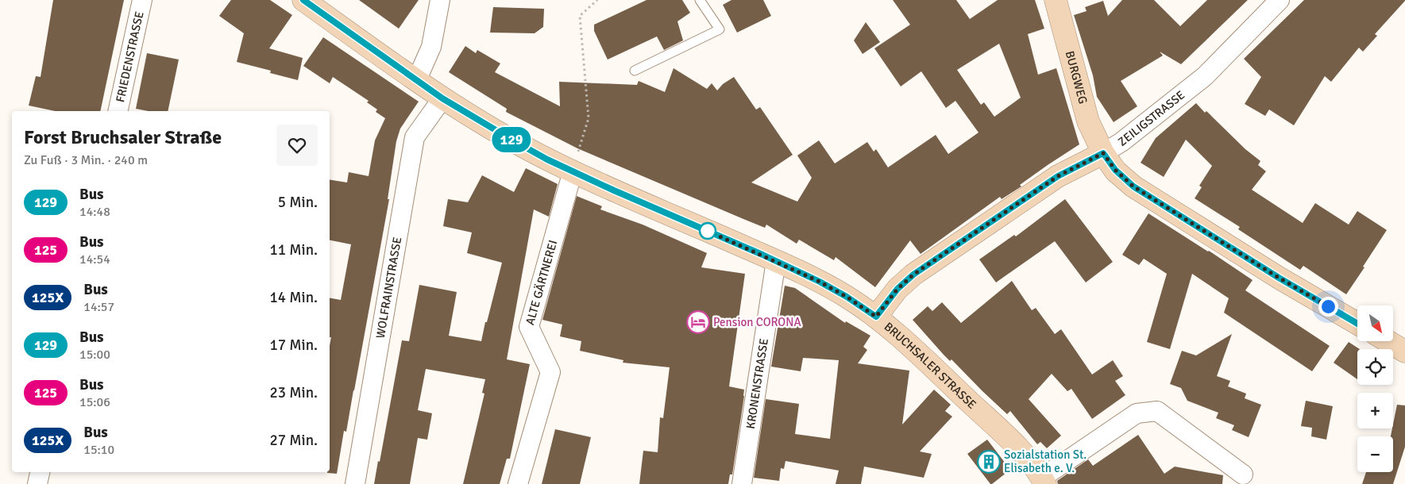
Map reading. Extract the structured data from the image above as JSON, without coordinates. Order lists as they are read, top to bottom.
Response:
{
  "streets": {
    "street": [
      "FRIEDENSTRASSE",
      "BURGWEG",
      "ZEILIGSTRASSE",
      "ALTE GÄRTNEREI",
      "WOLFRAINSTRASSE",
      "BRUCHSALER STRASSE",
      "KRONENSTRASSE"
    ]
  },
  "crossings": [
    ["BURGWEG", "ZEILIGSTRASSE"],
    ["ZEILIGSTRASSE", "BRUCHSALER STRASSE"],
    ["ALTE GÄRTNEREI", "BRUCHSALER STRASSE"],
    ["WOLFRAINSTRASSE", "BRUCHSALER STRASSE"],
    ["BRUCHSALER STRASSE", "KRONENSTRASSE"]
  ],
  "places": {
    "hotel": ["Pension CORONA"],
    "building": ["Sozialstation St. Elisabeth e. V."]
  },
  "lines": ["bus line 129"],
  "north": "bottom right",
  "page": {
    "on_map": "129",
    "heading": ["Forst Bruchsaler Straße", "Zu Fuß · 3 Min. · 240 m"],
    "list": [
      {
        "mark": "129",
        "name": "Bus",
        "note": "14:48",
        "value": "5 Min."
      },
      {
        "mark": "125",
        "name": "Bus",
        "note": "14:54",
        "value": "11 Min."
      },
      {
        "mark": "125X",
        "name": "Bus",
        "note": "14:57",
        "value": "14 Min."
      },
      {
        "mark": "129",
        "name": "Bus",
        "note": "15:00",
        "value": "17 Min."
      },
      {
        "mark": "125",
        "name": "Bus",
        "note": "15:06",
        "value": "23 Min."
      },
      {
        "mark": "125X",
        "name": "Bus",
        "note": "15:10",
        "value": "27 Min."
      }
    ],
    "map_buttons": ["+", "−"]
  }
}
